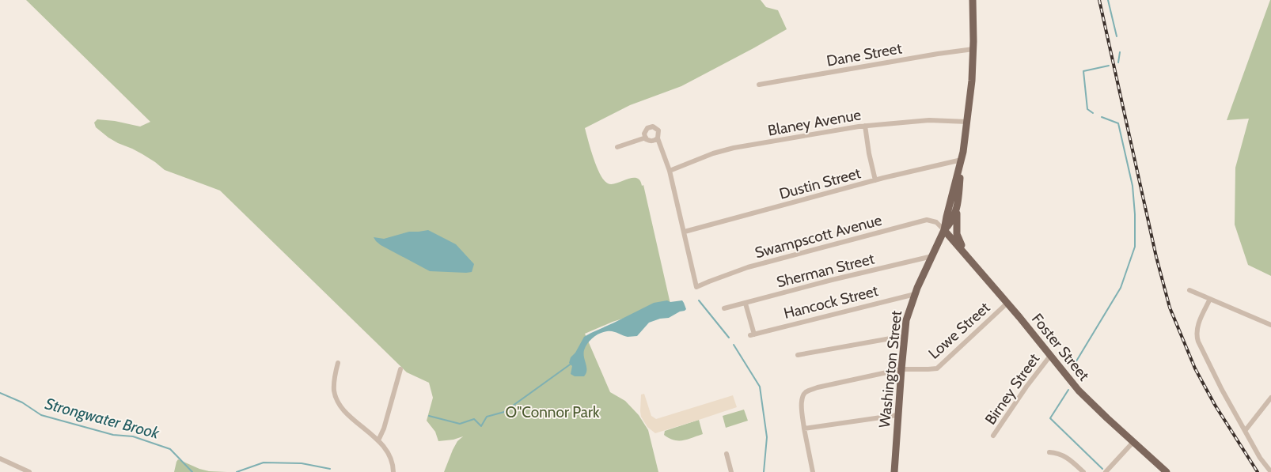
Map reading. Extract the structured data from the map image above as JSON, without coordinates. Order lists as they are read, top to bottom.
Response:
{
  "streets": {
    "main road": ["Foster Street", "Washington Street"],
    "street": [
      "Dane Street",
      "Blaney Avenue",
      "Dustin Street",
      "Swampscott Avenue",
      "Sherman Street",
      "Hancock Street",
      "Lowe Street",
      "Birney Street"
    ]
  },
  "crossings": [
    ["Dane Street", "Washington Street"],
    ["Blaney Avenue", "Washington Street"],
    ["Dustin Street", "Swampscott Avenue"],
    ["Dustin Street", "Washington Street"],
    ["Swampscott Avenue", "Foster Street"],
    ["Swampscott Avenue", "Washington Street"],
    ["Sherman Street", "Hancock Street"],
    ["Sherman Street", "Washington Street"],
    ["Hancock Street", "Washington Street"],
    ["Lowe Street", "Foster Street"],
    ["Lowe Street", "Washington Street"],
    ["Foster Street", "Washington Street"],
    ["Foster Street", "Birney Street"]
  ],
  "water": ["Strongwater Brook"],
  "parks": ["O\"Connor Park"]
}
